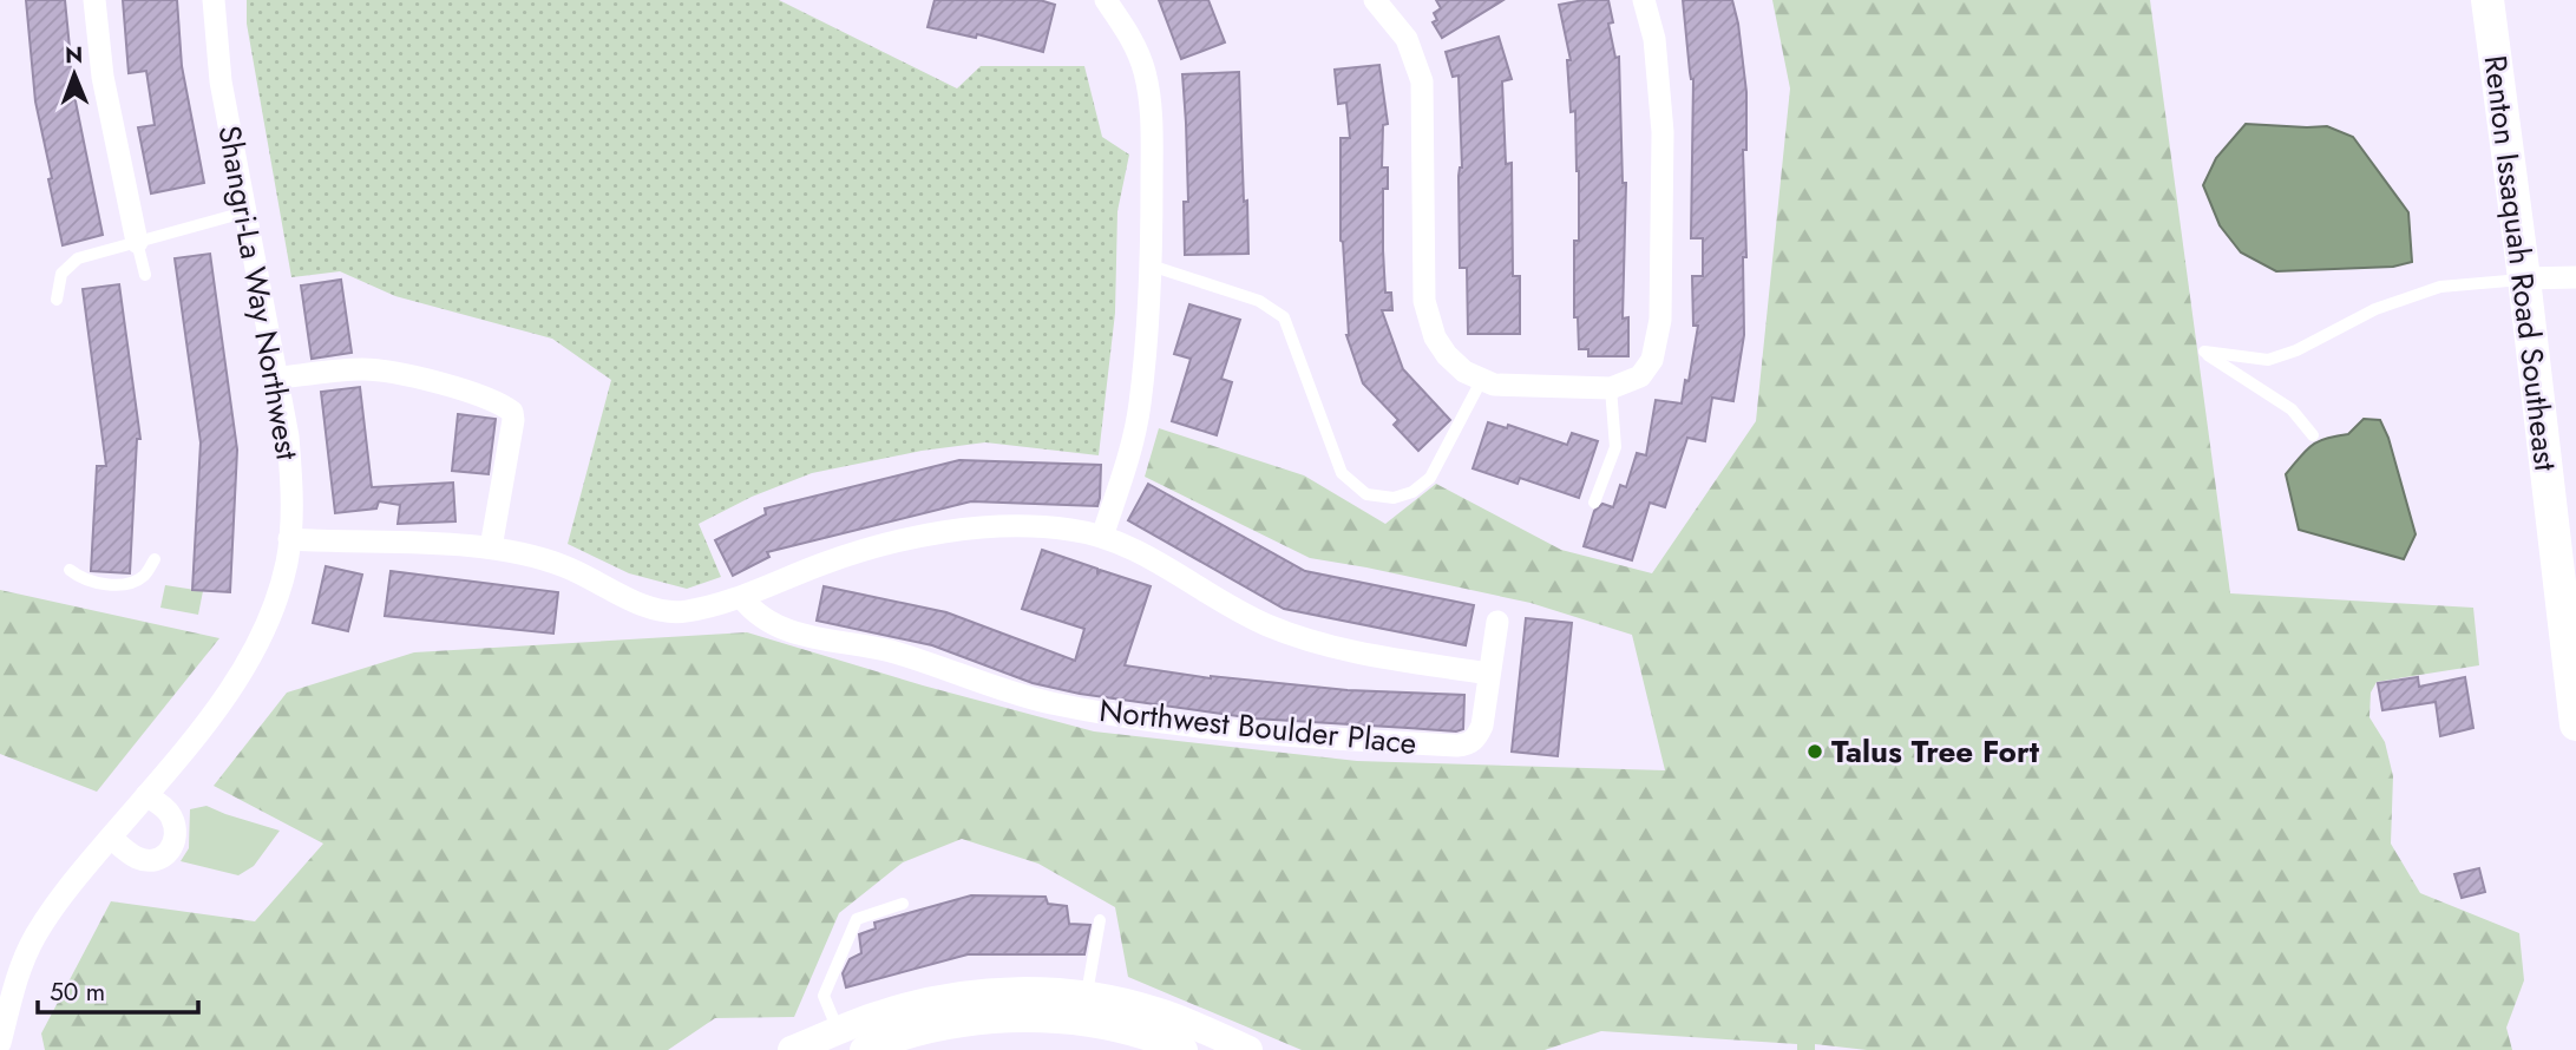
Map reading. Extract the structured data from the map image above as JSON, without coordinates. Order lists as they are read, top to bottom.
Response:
{
  "streets": {
    "main road": ["Renton Issaquah Road Southeast"],
    "street": ["Shangri-La Way Northwest", "Northwest Boulder Place"]
  },
  "places": ["Talus Tree Fort"],
  "scale_bar": "50 m",
  "north": "top"
}
